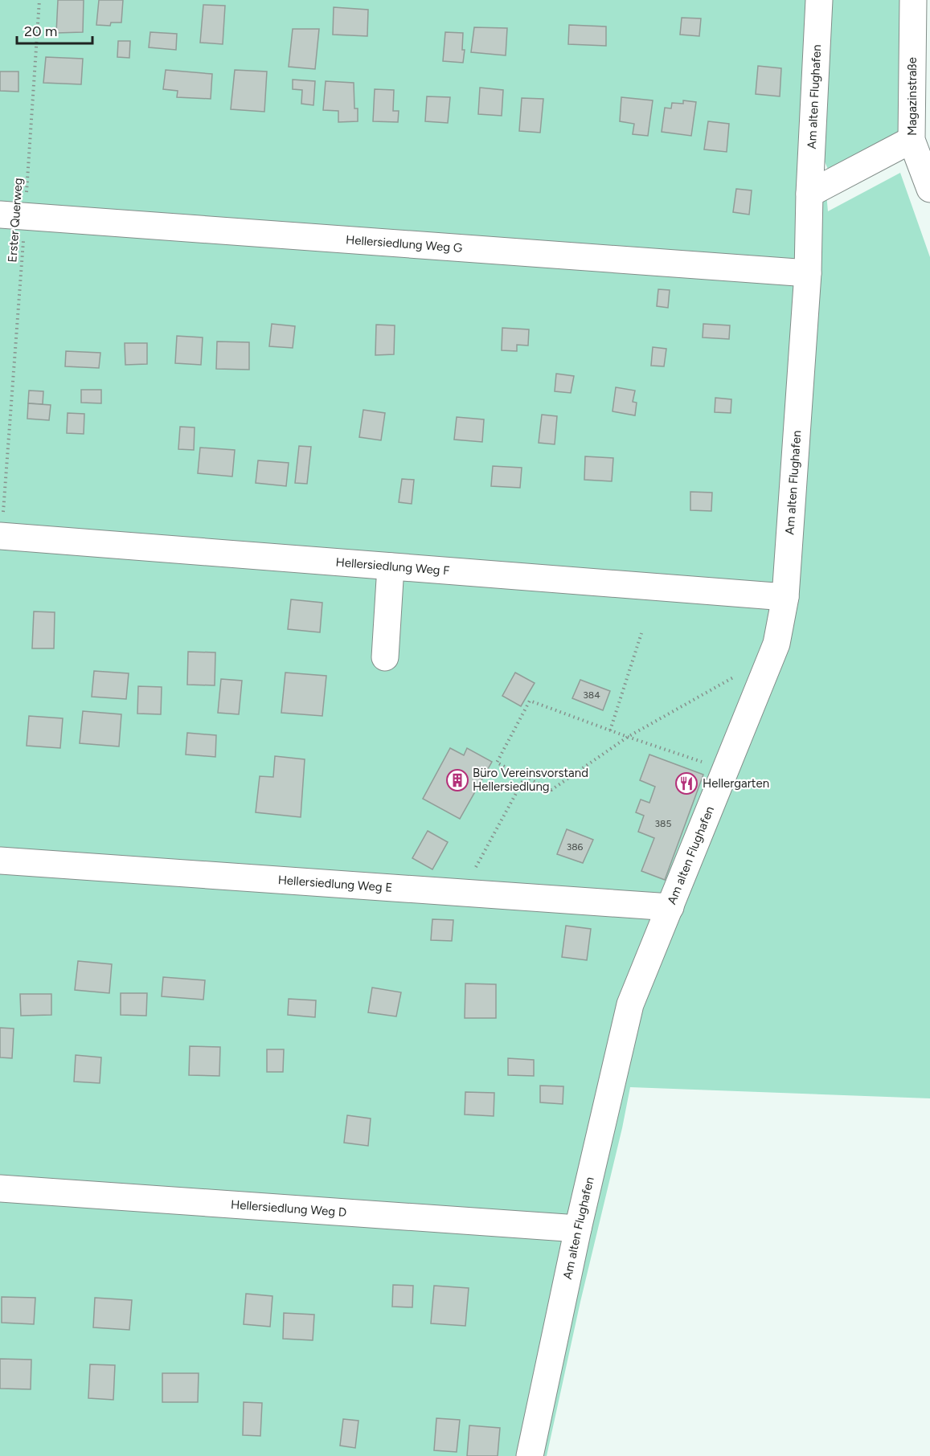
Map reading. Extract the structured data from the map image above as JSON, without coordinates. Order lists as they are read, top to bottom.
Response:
{
  "streets": {
    "street": [
      "Am alten Flughafen",
      "Magazinstraße",
      "Hellersiedlung Weg G",
      "Hellersiedlung Weg F",
      "Hellersiedlung Weg E",
      "Hellersiedlung Weg D"
    ],
    "path": ["Erster Querweg"]
  },
  "crossings": [
    ["Am alten Flughafen", "Hellersiedlung Weg G"],
    ["Am alten Flughafen", "Hellersiedlung Weg F"],
    ["Am alten Flughafen", "Hellersiedlung Weg E"],
    ["Am alten Flughafen", "Hellersiedlung Weg D"],
    ["Erster Querweg", "Hellersiedlung Weg G"],
    ["Erster Querweg", "Hellersiedlung Weg F"]
  ],
  "places": {
    "building": ["Büro Vereinsvorstand Hellersiedlung"],
    "restaurant": ["Hellergarten"]
  },
  "house_numbers": ["384", "385", "386"],
  "scale_bar": "20 m"
}
